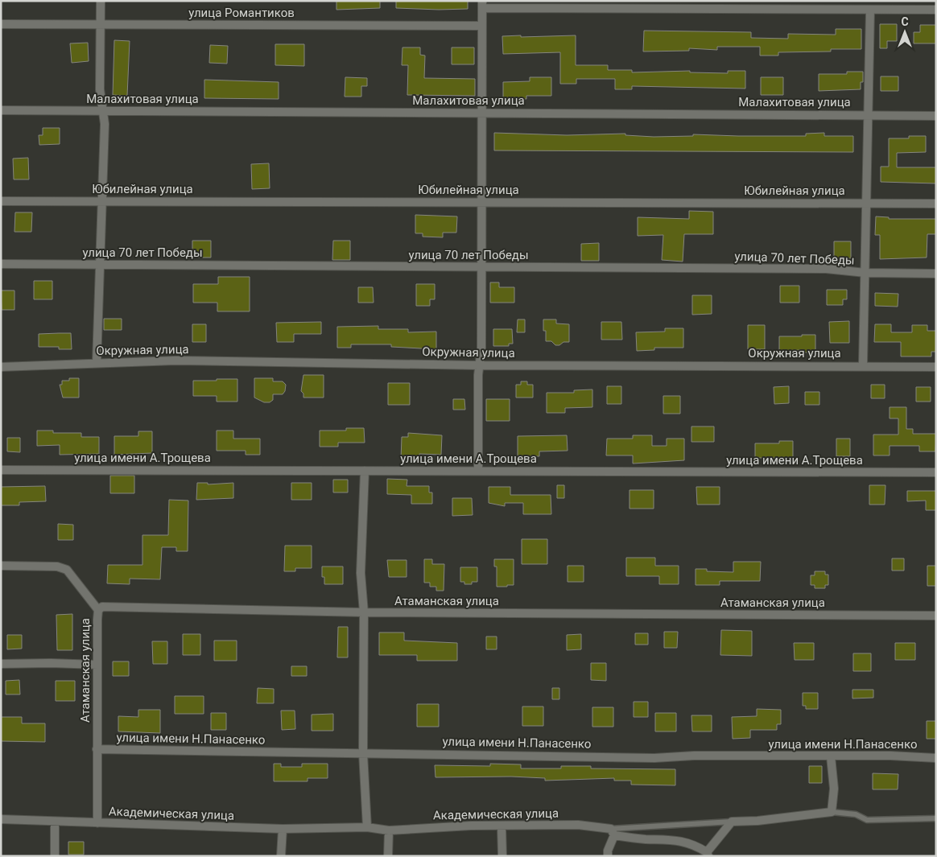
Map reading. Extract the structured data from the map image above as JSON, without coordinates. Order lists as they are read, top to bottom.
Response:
{
  "streets": {
    "street": [
      "улица Романтиков",
      "Малахитовая улица",
      "Юбилейная улица",
      "улица 70 лет Победы",
      "Окружная улица",
      "улица имени А.Трощева",
      "Атаманская улица",
      "улица имени Н.Панасенко",
      "Академическая улица"
    ]
  },
  "crossings": [
    ["Атаманская улица", "улица имени Н.Панасенко"],
    ["Атаманская улица", "Академическая улица"]
  ],
  "north": "top"
}
